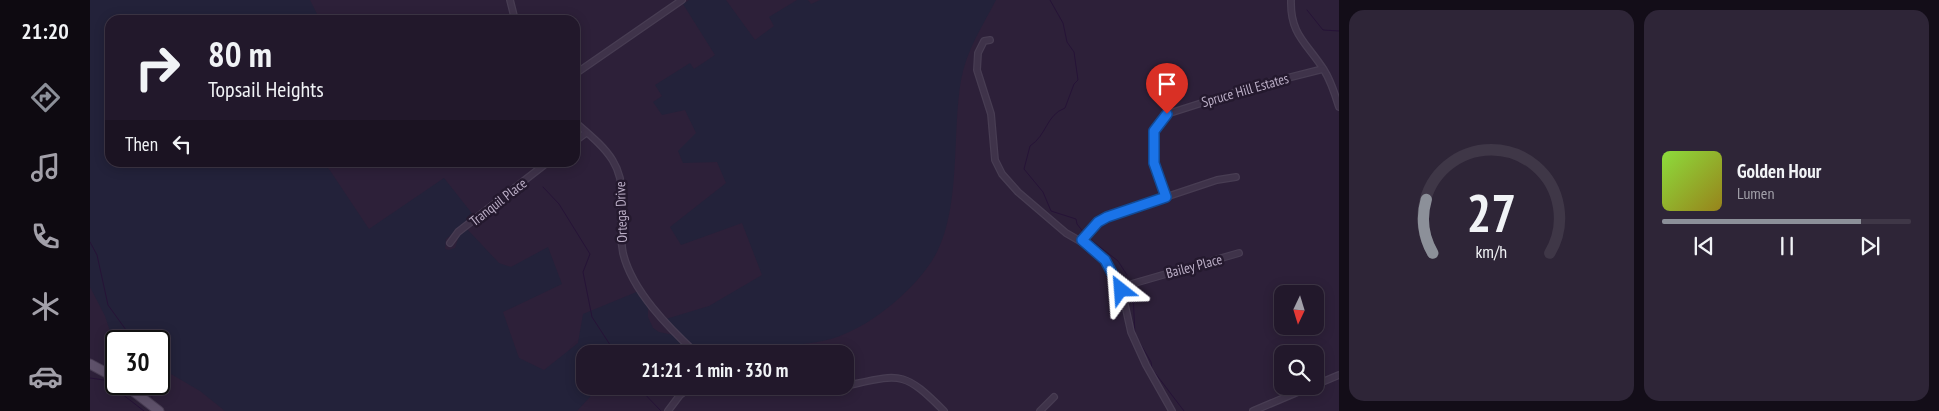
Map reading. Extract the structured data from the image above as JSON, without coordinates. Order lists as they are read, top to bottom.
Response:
{
  "streets": {
    "street": [
      "Spruce Hill Estates",
      "Tranquil Place",
      "Ortega Drive",
      "Bailey Place"
    ]
  },
  "north": "bottom",
  "page": {
    "tabs": "21:20",
    "turn": ["80 m", "Topsail Heights"],
    "then": "Then",
    "song": ["Golden Hour", "Lumen"],
    "limit": "30",
    "trip": "21:21 · 1 min · 330 m",
    "gauge": ["27", "km/h"]
  }
}
